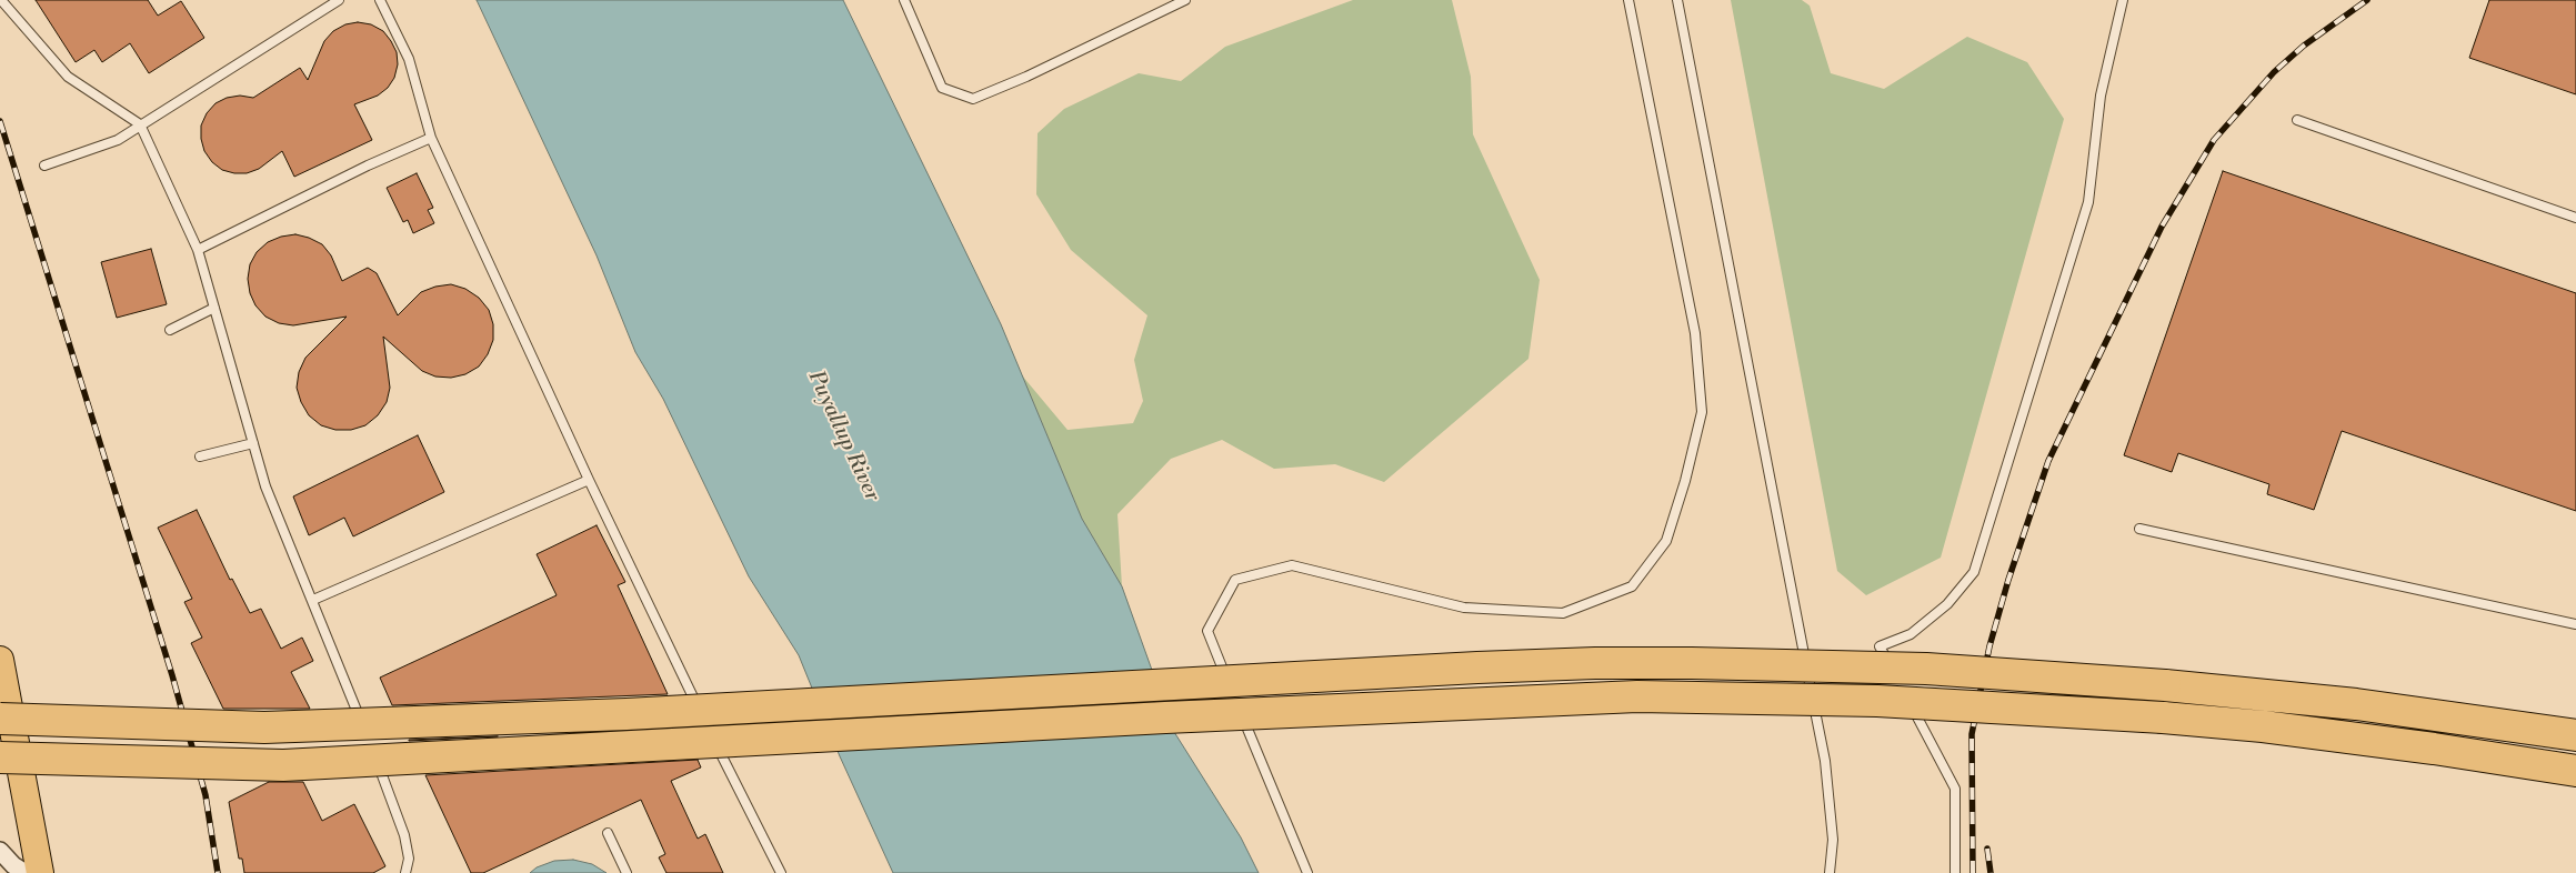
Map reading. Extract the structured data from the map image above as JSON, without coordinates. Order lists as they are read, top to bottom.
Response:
{
  "water": ["Puyallup River"]
}
